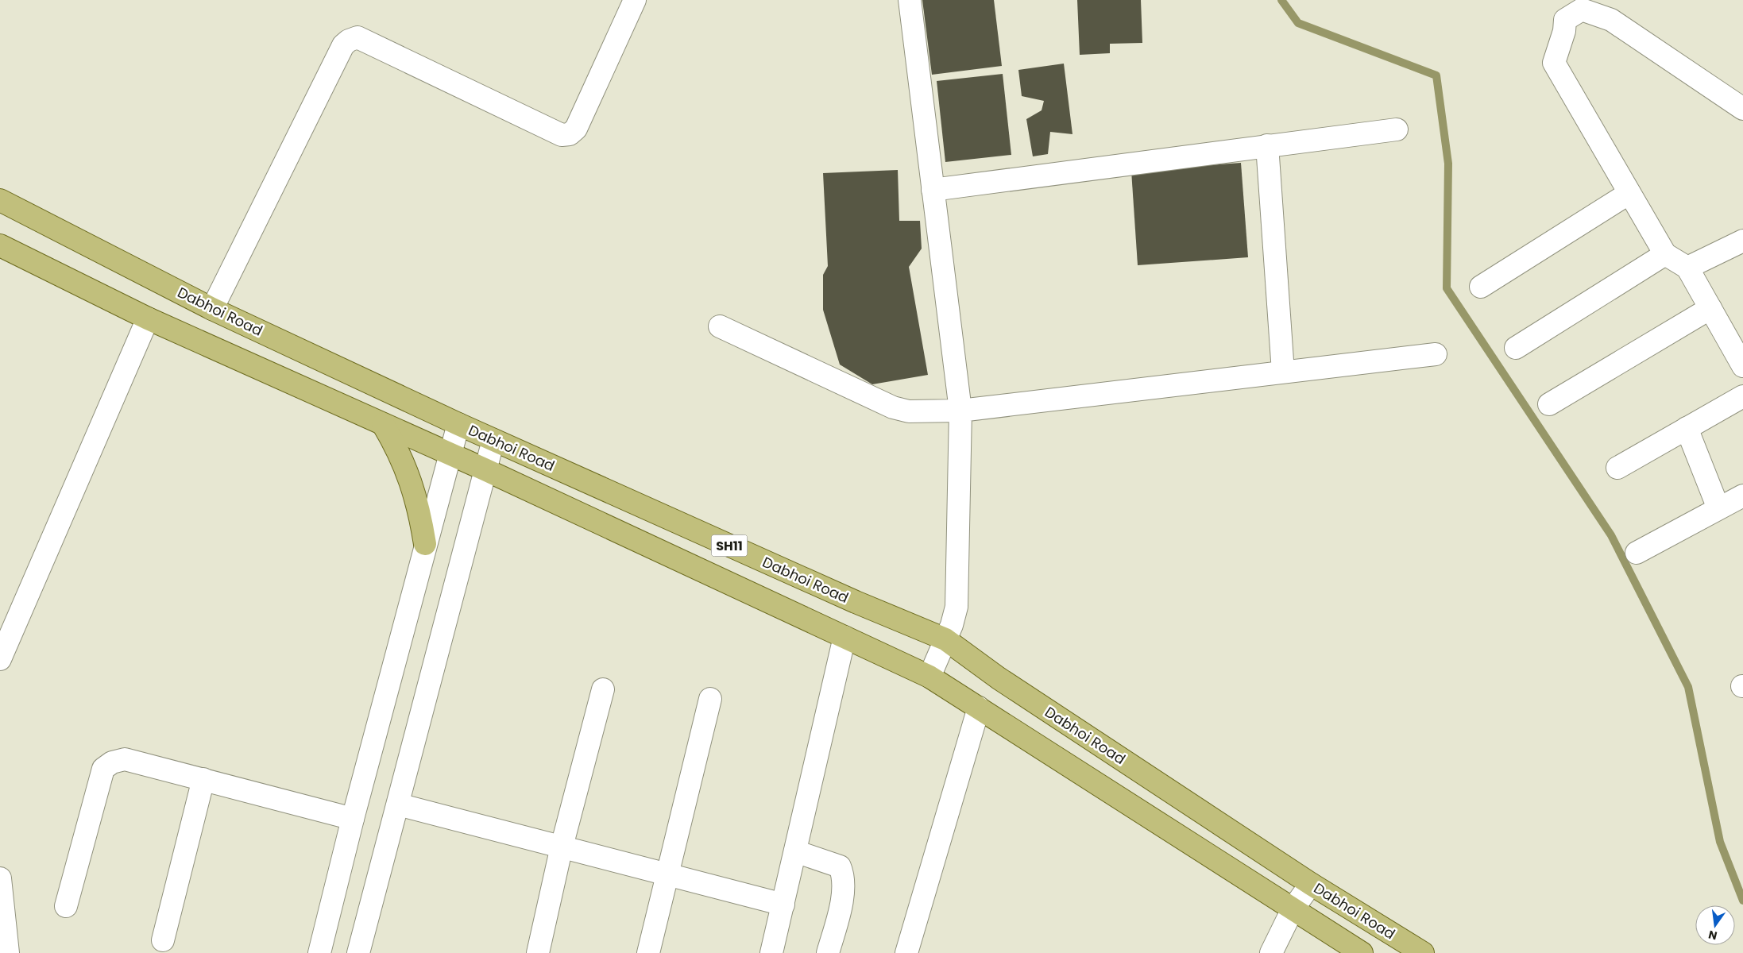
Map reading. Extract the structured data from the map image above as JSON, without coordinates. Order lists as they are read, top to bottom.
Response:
{
  "streets": {
    "main road": ["Dabhoi Road", "SH11"]
  },
  "north": "bottom"
}
